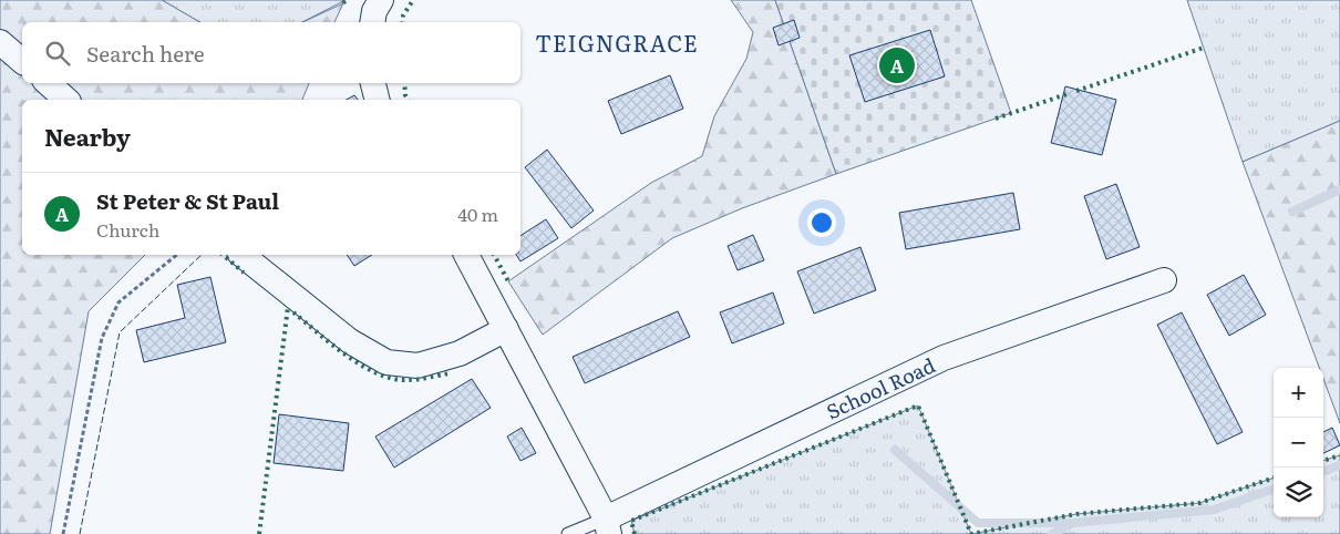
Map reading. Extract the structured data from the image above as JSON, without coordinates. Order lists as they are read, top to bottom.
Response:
{
  "streets": {
    "street": ["School Road"]
  },
  "districts": ["TEIGNGRACE"],
  "page": {
    "search": "Search here",
    "pins": "A",
    "heading": "Nearby",
    "list": [
      {
        "mark": "A",
        "name": "St Peter & St Paul",
        "note": "Church",
        "value": "40 m"
      }
    ],
    "map_buttons": ["+", "−"]
  }
}
